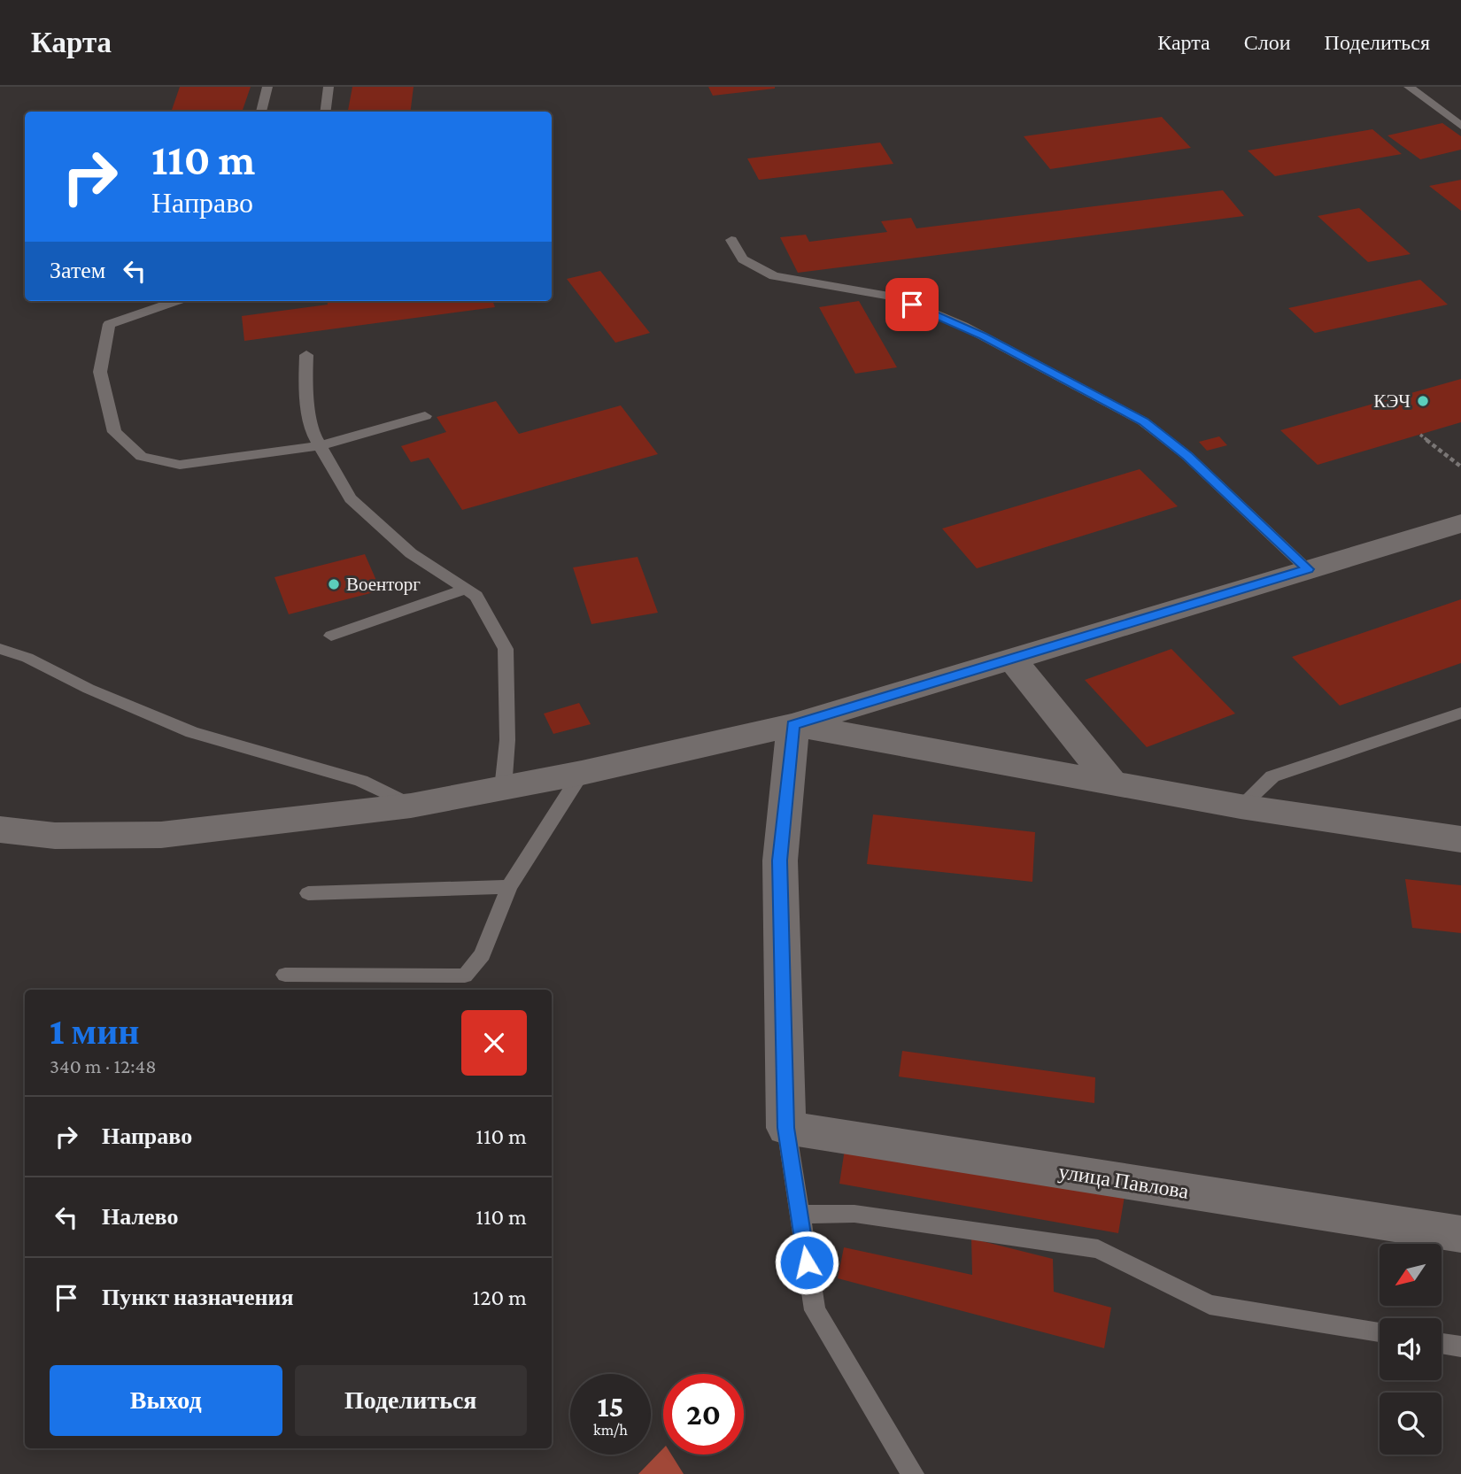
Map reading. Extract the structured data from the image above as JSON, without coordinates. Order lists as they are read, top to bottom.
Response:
{
  "streets": {
    "street": ["улица Павлова"]
  },
  "places": ["КЭЧ", "Военторг"],
  "north": "bottom left",
  "page": {
    "header": "Карта",
    "nav": ["Карта", "Слои", "Поделиться"],
    "turn": ["110 m", "Направо"],
    "then": "Затем",
    "heading": ["1 мин", "340 m · 12:48"],
    "list": [
      {
        "name": "Направо",
        "value": "110 m"
      },
      {
        "name": "Налево",
        "value": "110 m"
      },
      {
        "name": "Пункт назначения",
        "value": "120 m"
      }
    ],
    "buttons": ["Выход", "Поделиться"],
    "speed": "15 km/h",
    "limit": "20"
  }
}
